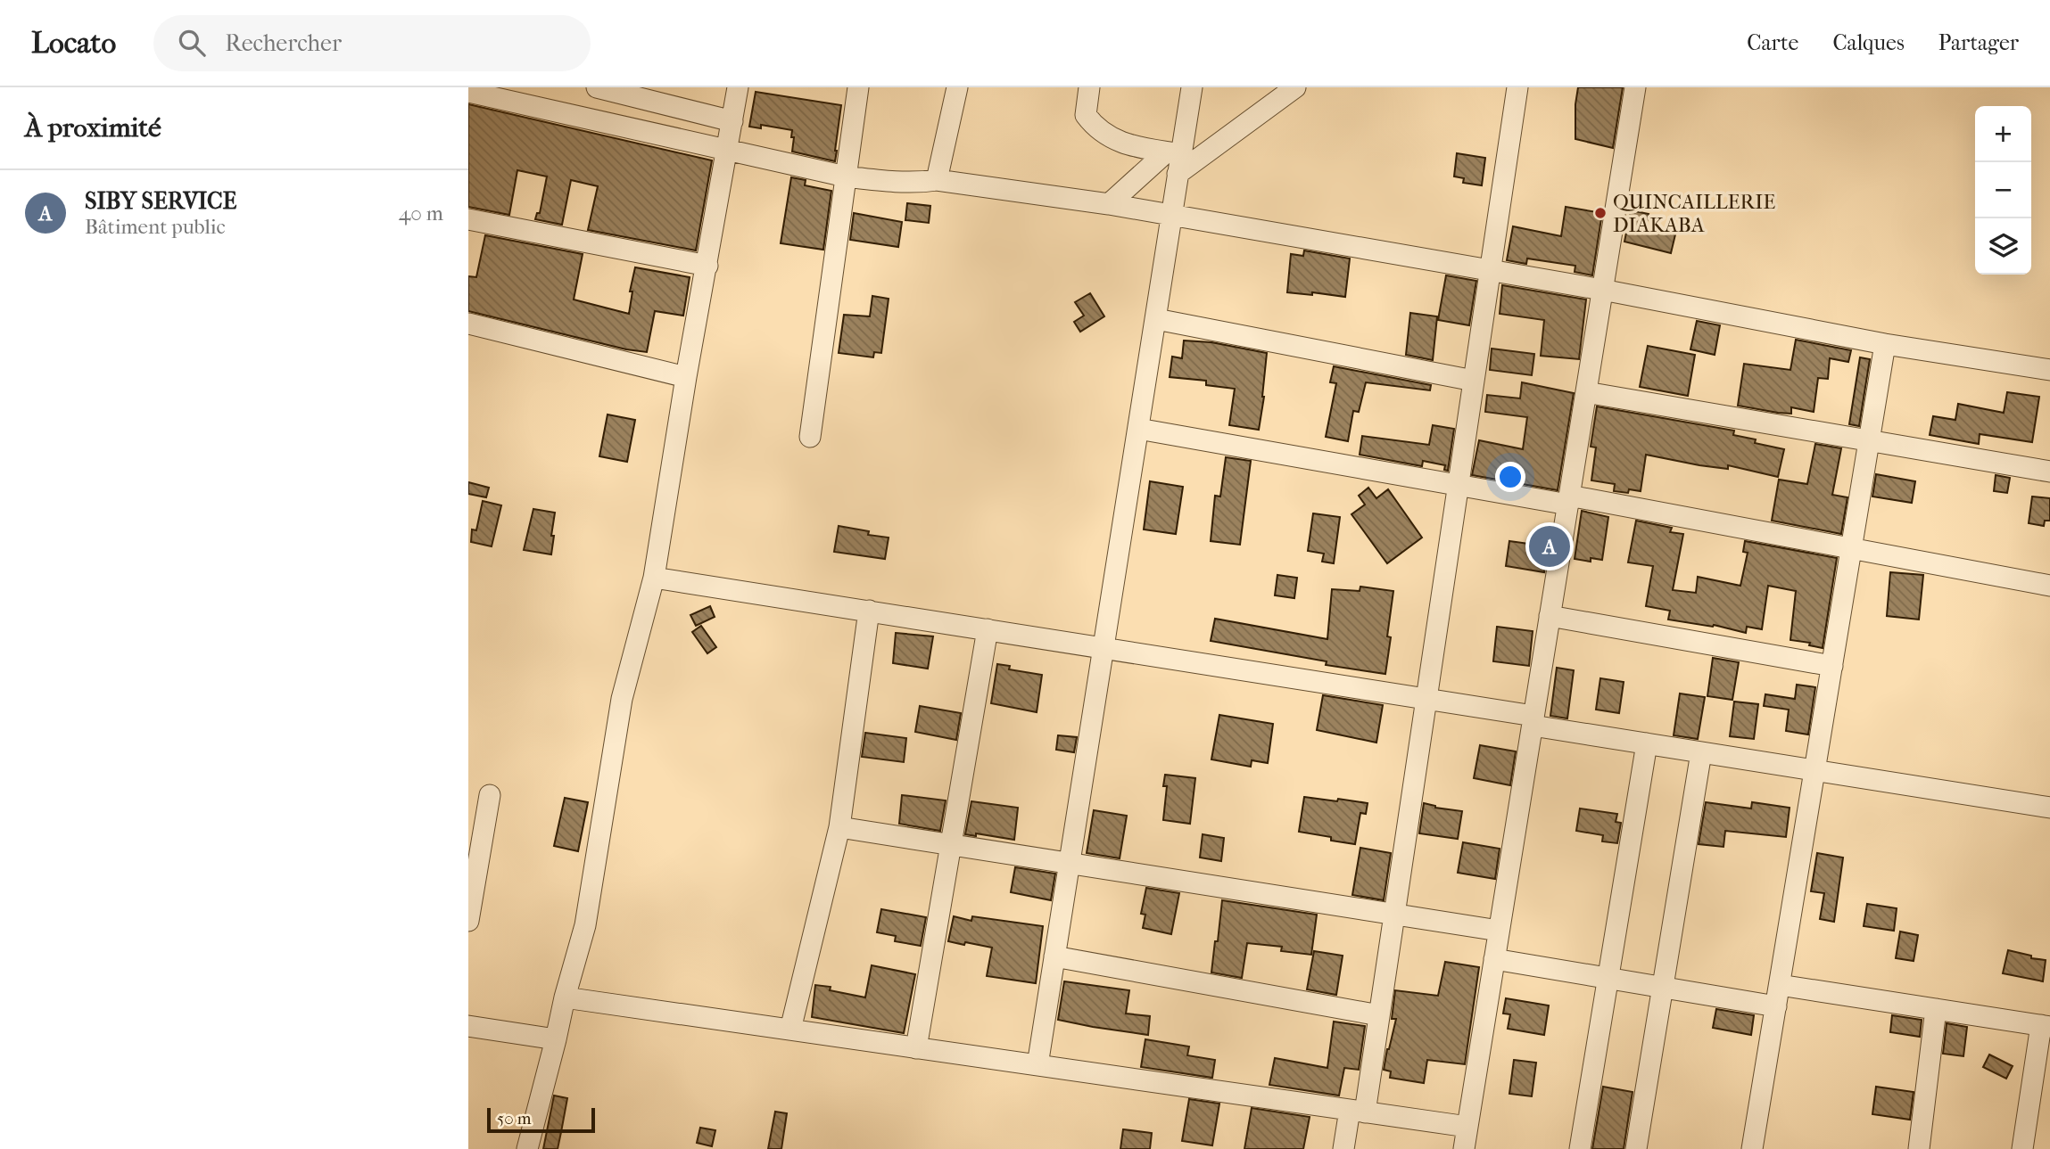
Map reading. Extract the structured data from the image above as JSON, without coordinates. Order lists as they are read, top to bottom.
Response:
{
  "places": ["QUINCAILLERIE DIAKABA"],
  "scale_bar": "50 m",
  "page": {
    "header": "Locato",
    "search": "Rechercher",
    "nav": ["Carte", "Calques", "Partager"],
    "heading": "À proximité",
    "map_buttons": ["+", "−"],
    "list": [
      {
        "mark": "A",
        "name": "SIBY SERVICE",
        "note": "Bâtiment public",
        "value": "40 m"
      }
    ],
    "pins": "A",
    "scale": "50 m"
  }
}
